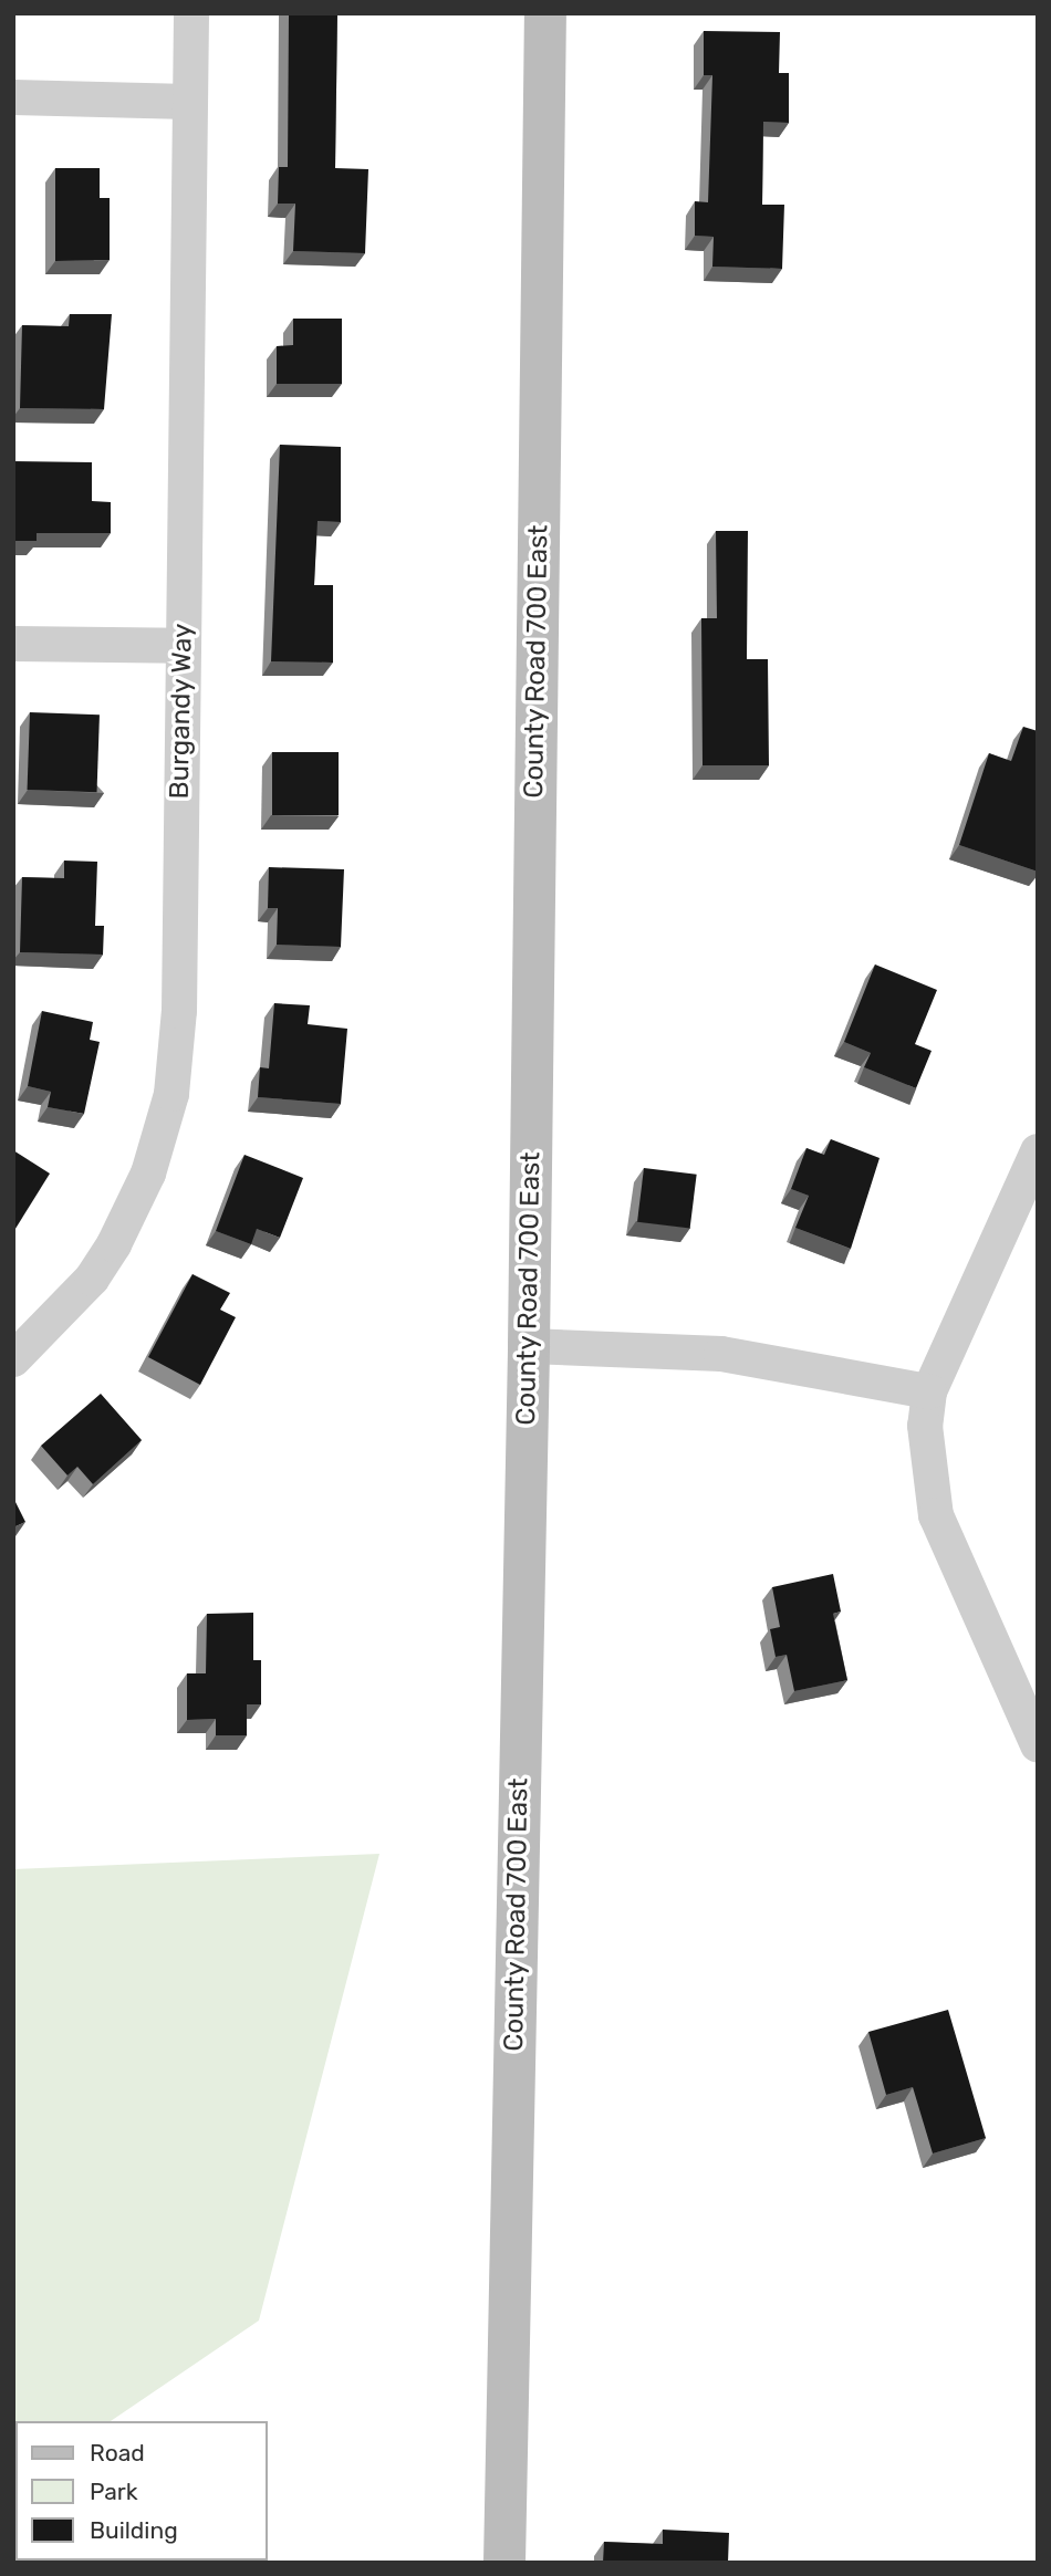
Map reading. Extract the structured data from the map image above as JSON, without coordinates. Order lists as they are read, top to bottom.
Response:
{
  "streets": {
    "main road": ["County Road 700 East"],
    "street": ["Burgandy Way"]
  },
  "legend": ["Road", "Park", "Building"]
}
